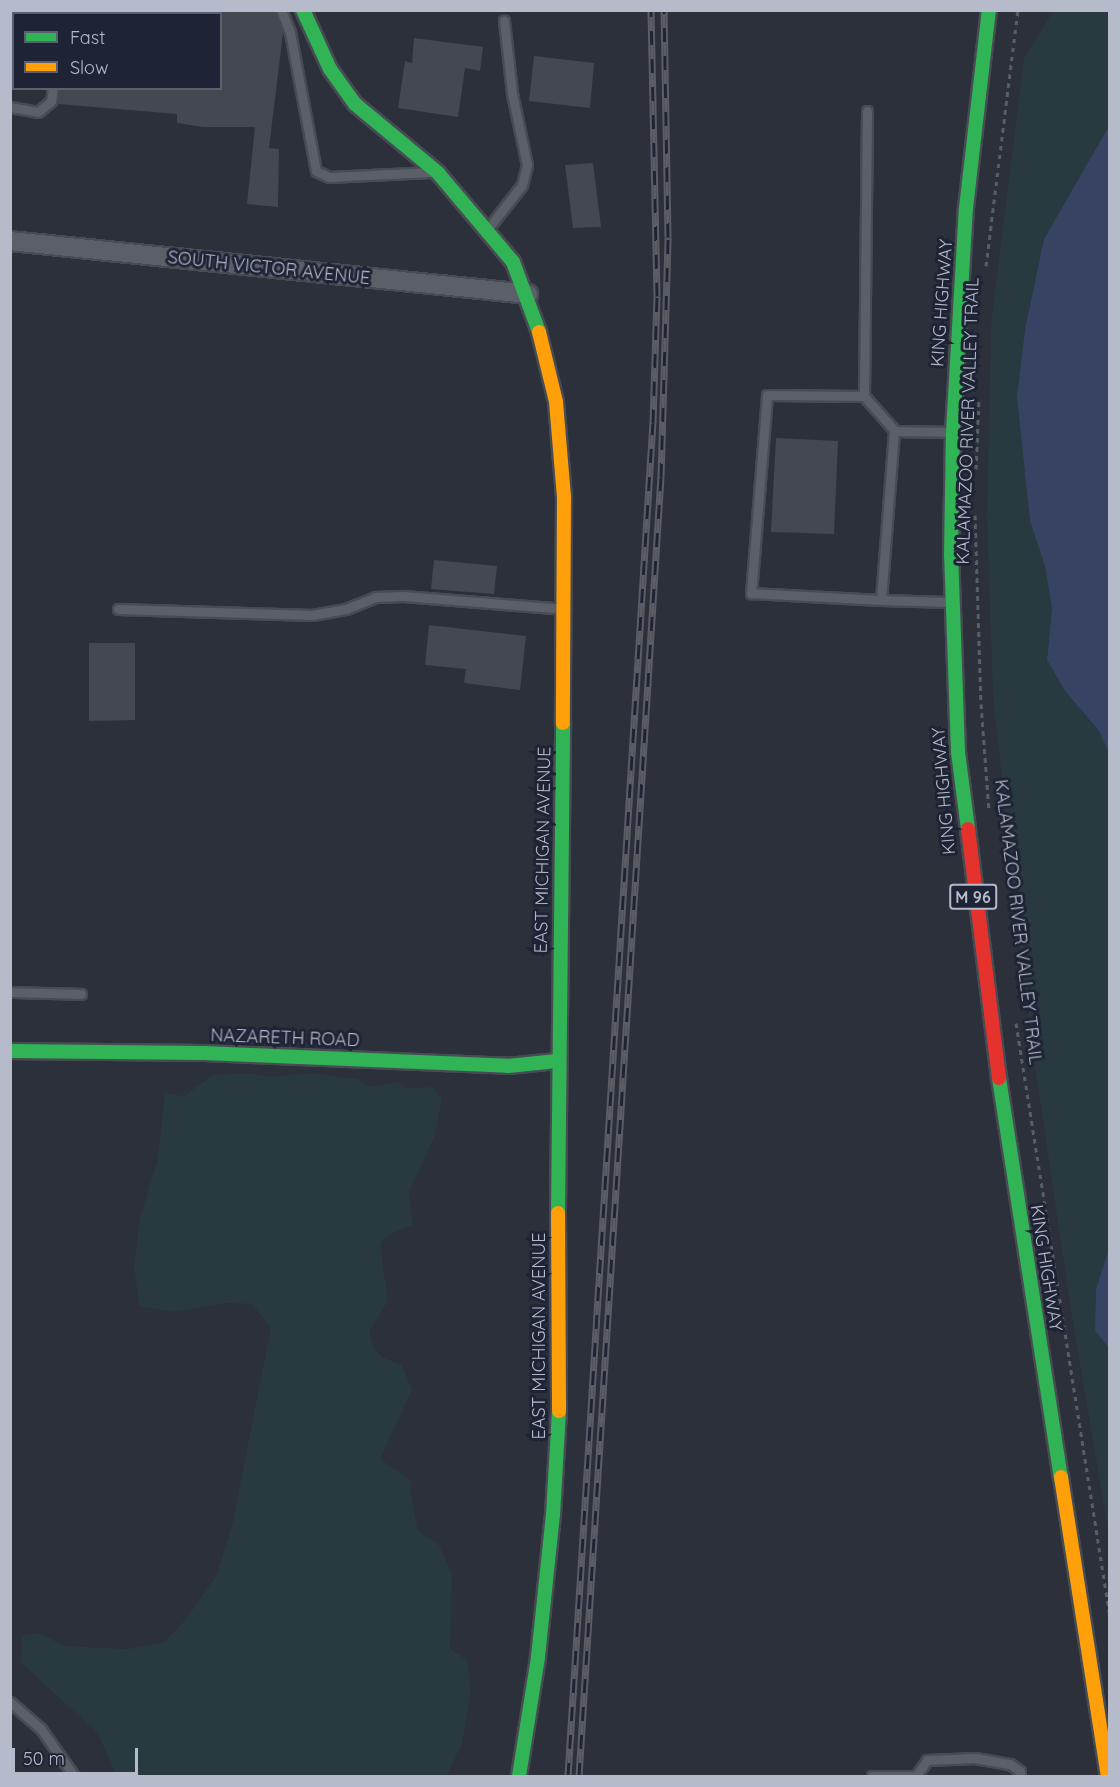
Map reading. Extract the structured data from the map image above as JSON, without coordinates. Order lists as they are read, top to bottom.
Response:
{
  "streets": {
    "street": [
      "SOUTH VICTOR AVENUE",
      "KING HIGHWAY",
      "EAST MICHIGAN AVENUE",
      "M 96",
      "NAZARETH ROAD"
    ],
    "path": ["KALAMAZOO RIVER VALLEY TRAIL"]
  },
  "crossings": [
    ["SOUTH VICTOR AVENUE", "EAST MICHIGAN AVENUE"],
    ["EAST MICHIGAN AVENUE", "NAZARETH ROAD"]
  ],
  "legend": ["Fast", "Slow"],
  "scale_bar": "50 m"
}
